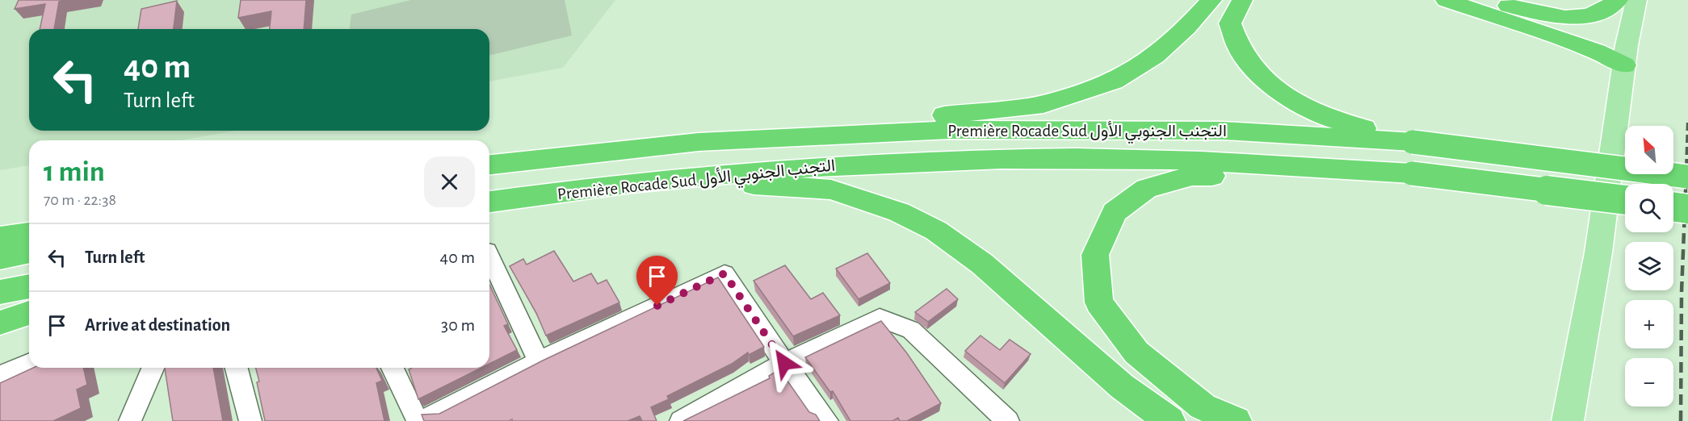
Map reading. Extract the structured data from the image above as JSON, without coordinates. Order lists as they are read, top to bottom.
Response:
{
  "streets": {
    "highway": ["Première Rocade Sud التجنب الجنوبي الأول"]
  },
  "north": "top left",
  "page": {
    "turn": ["40 m", "Turn left"],
    "map_buttons": ["+", "−"],
    "heading": ["1 min", "70 m · 22:38"],
    "list": [
      {
        "name": "Turn left",
        "value": "40 m"
      },
      {
        "name": "Arrive at destination",
        "value": "30 m"
      }
    ]
  }
}
